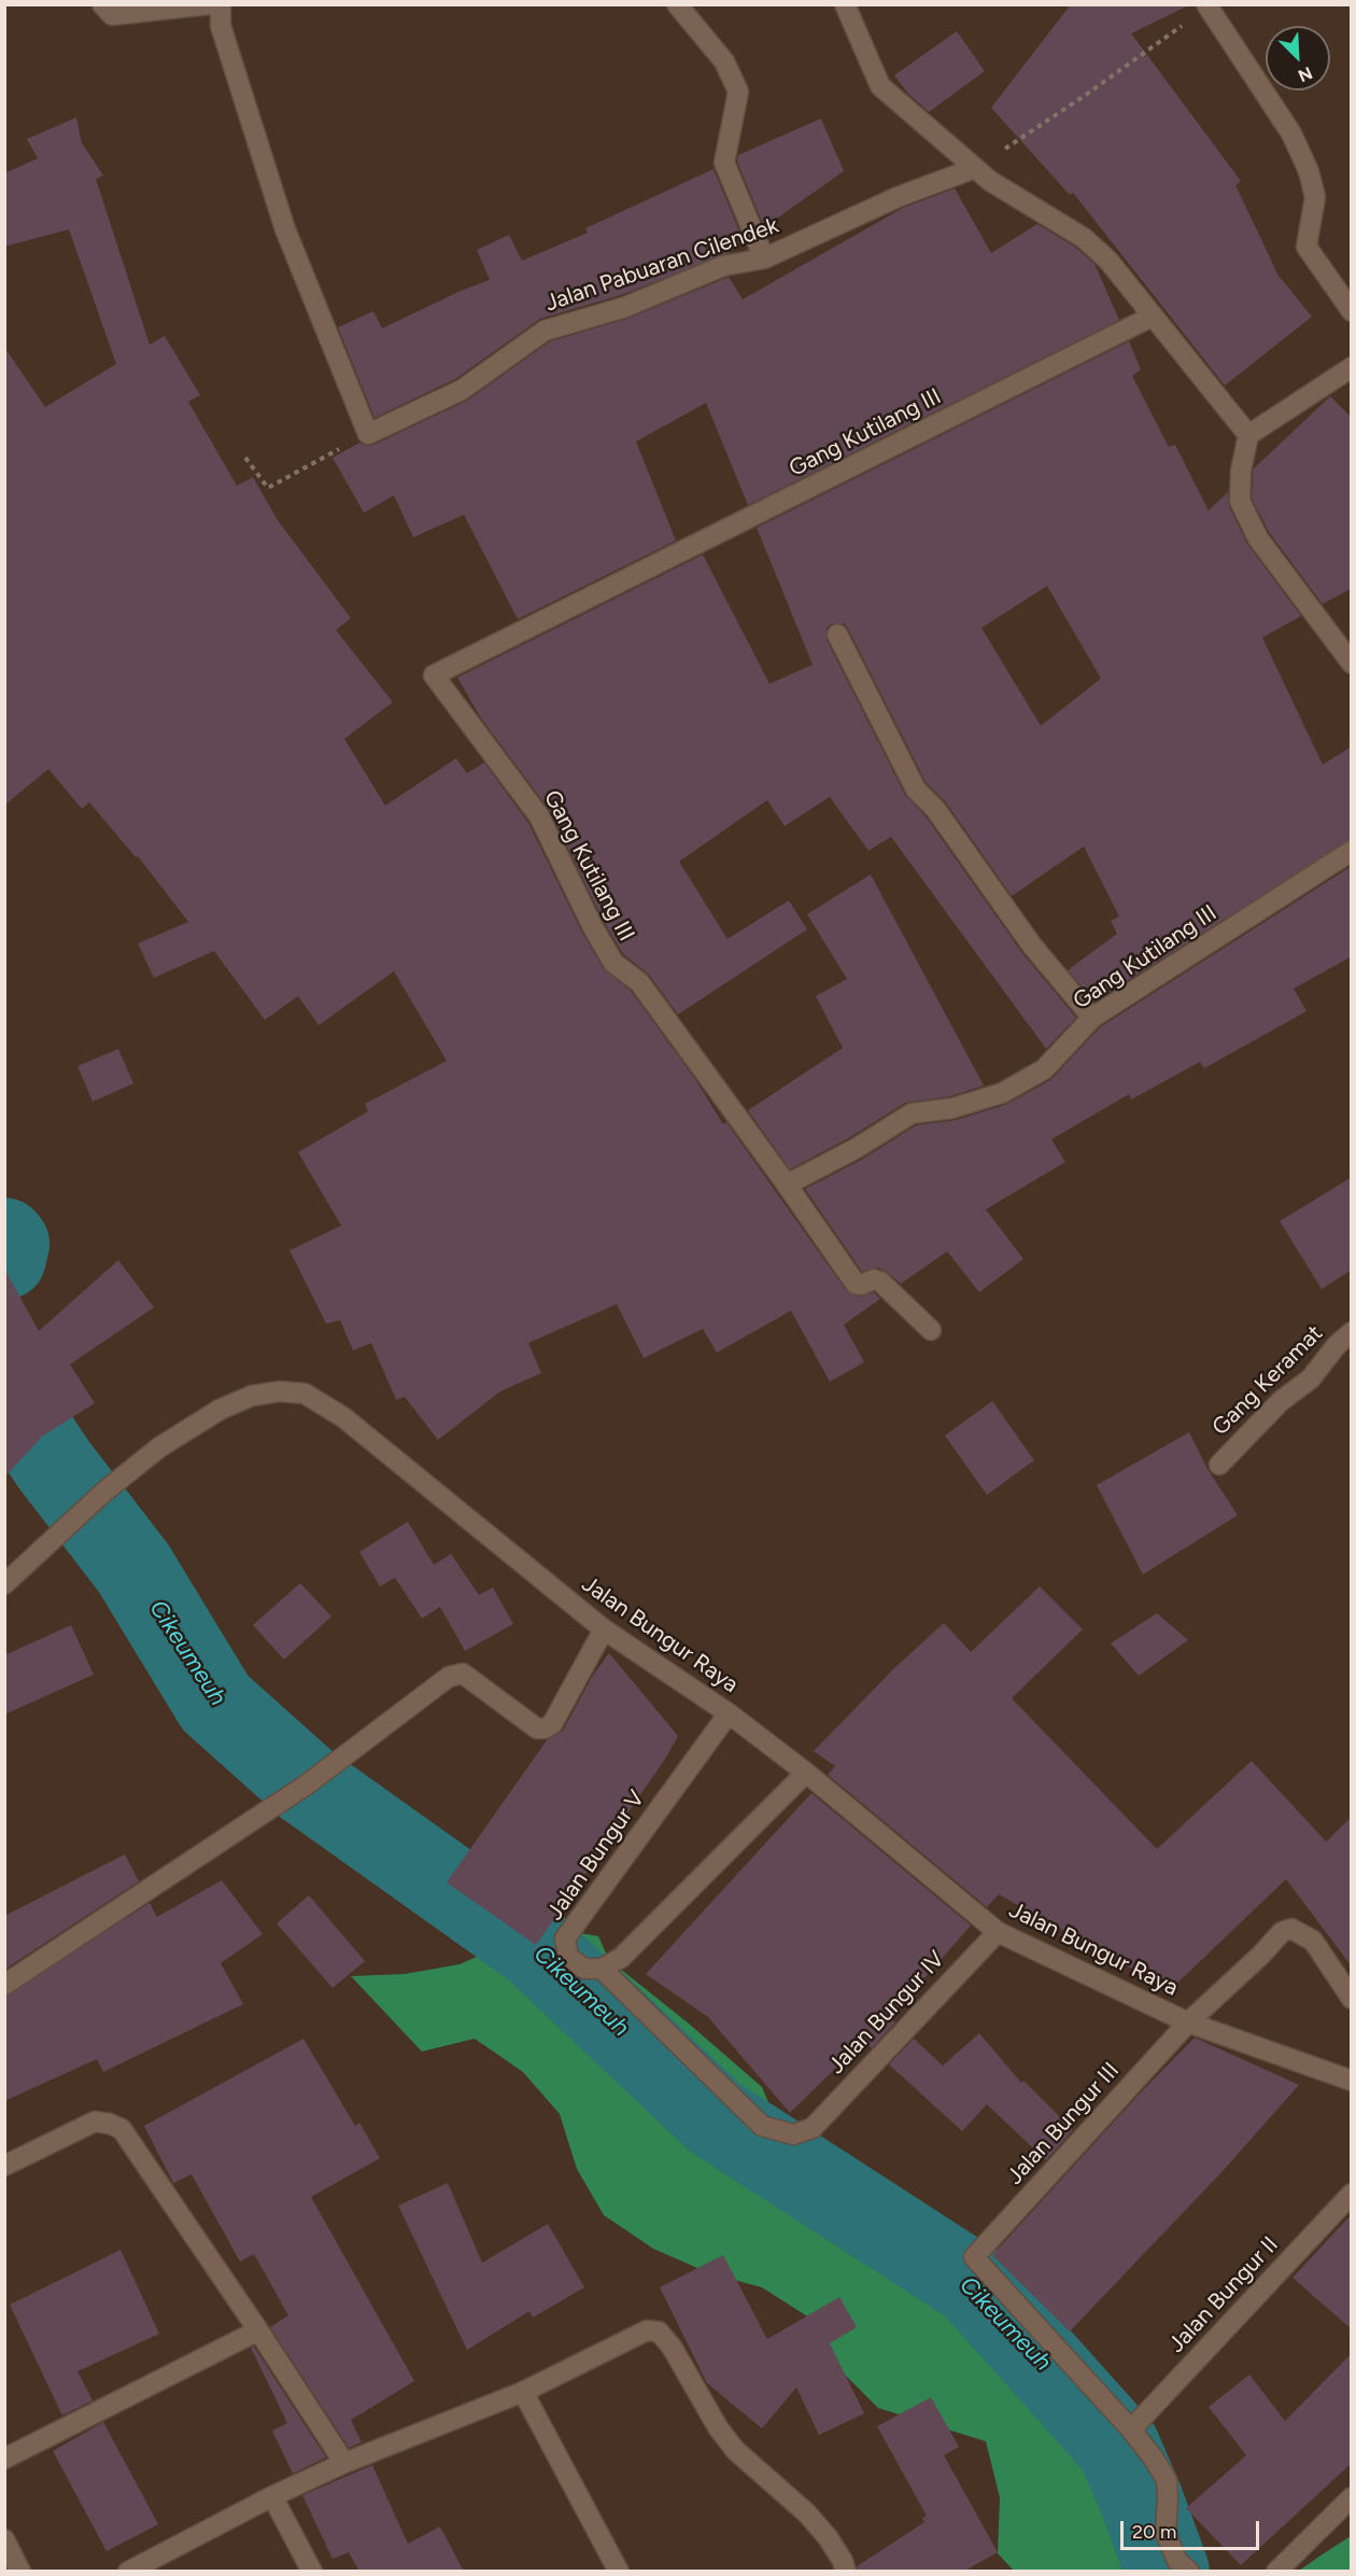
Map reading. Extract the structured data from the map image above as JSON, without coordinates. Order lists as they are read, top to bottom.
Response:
{
  "streets": {
    "street": [
      "Jalan Pabuaran Cilendek",
      "Gang Kutilang III",
      "Gang Keramat",
      "Jalan Bungur Raya",
      "Jalan Bungur V",
      "Jalan Bungur IV",
      "Jalan Bungur III",
      "Jalan Bungur II"
    ]
  },
  "crossings": [
    ["Jalan Bungur Raya", "Jalan Bungur V"],
    ["Jalan Bungur Raya", "Jalan Bungur IV"],
    ["Jalan Bungur Raya", "Jalan Bungur III"],
    ["Jalan Bungur V", "Jalan Bungur IV"],
    ["Jalan Bungur III", "Jalan Bungur II"]
  ],
  "water": ["Cikeumeuh"],
  "scale_bar": "20 m",
  "north": "bottom right"
}
